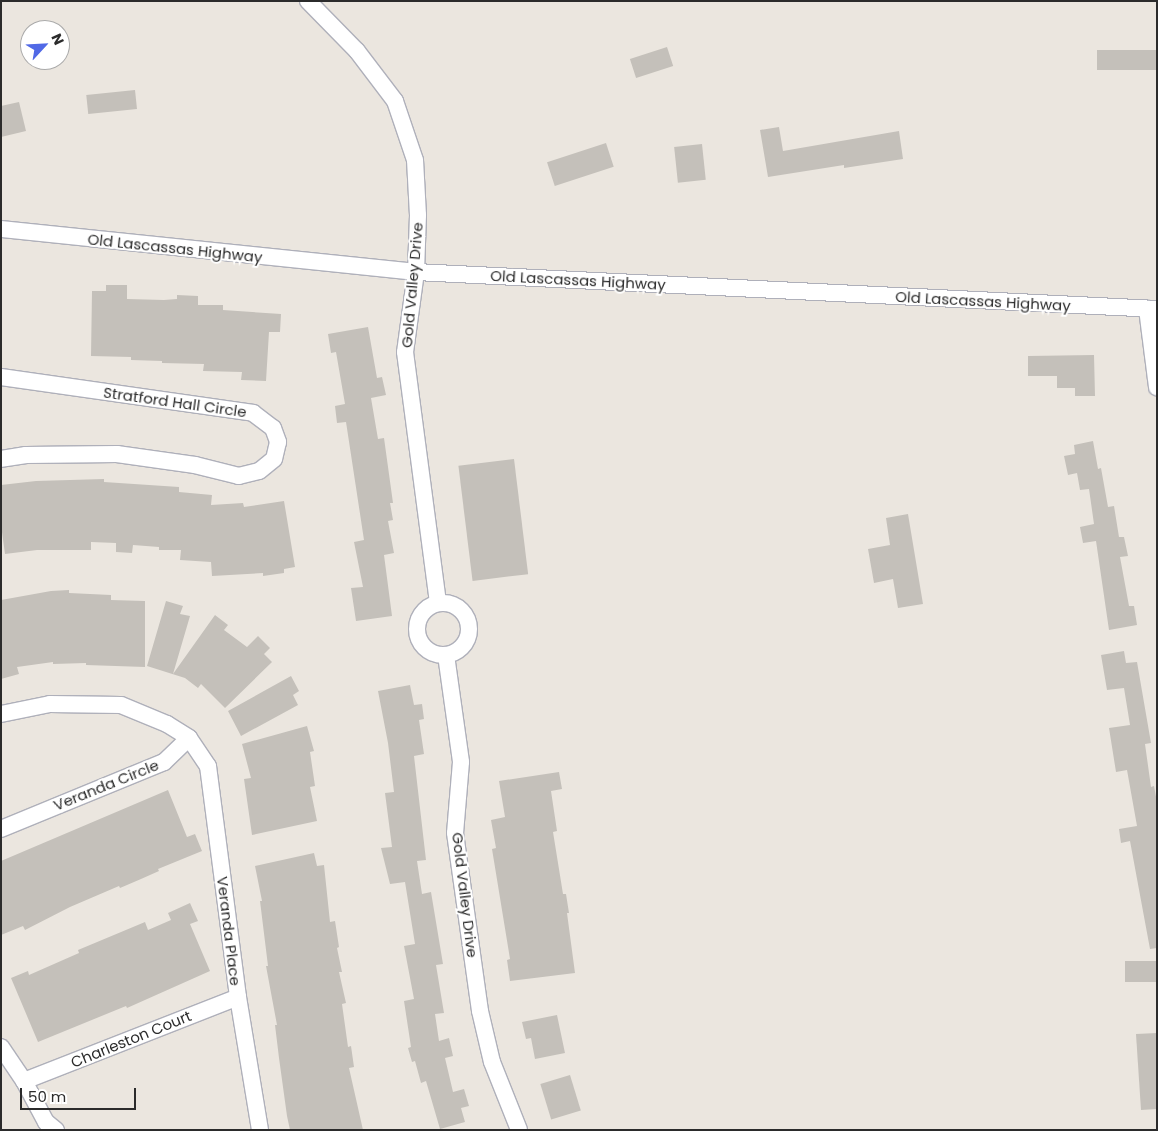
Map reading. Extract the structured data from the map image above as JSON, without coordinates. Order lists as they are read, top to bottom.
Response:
{
  "streets": {
    "street": [
      "Old Lascassas Highway",
      "Gold Valley Drive",
      "Stratford Hall Circle",
      "Veranda Circle",
      "Veranda Place",
      "Charleston Court"
    ]
  },
  "crossings": [
    ["Old Lascassas Highway", "Gold Valley Drive"],
    ["Veranda Circle", "Veranda Place"],
    ["Veranda Place", "Charleston Court"]
  ],
  "scale_bar": "50 m",
  "north": "top right"
}
